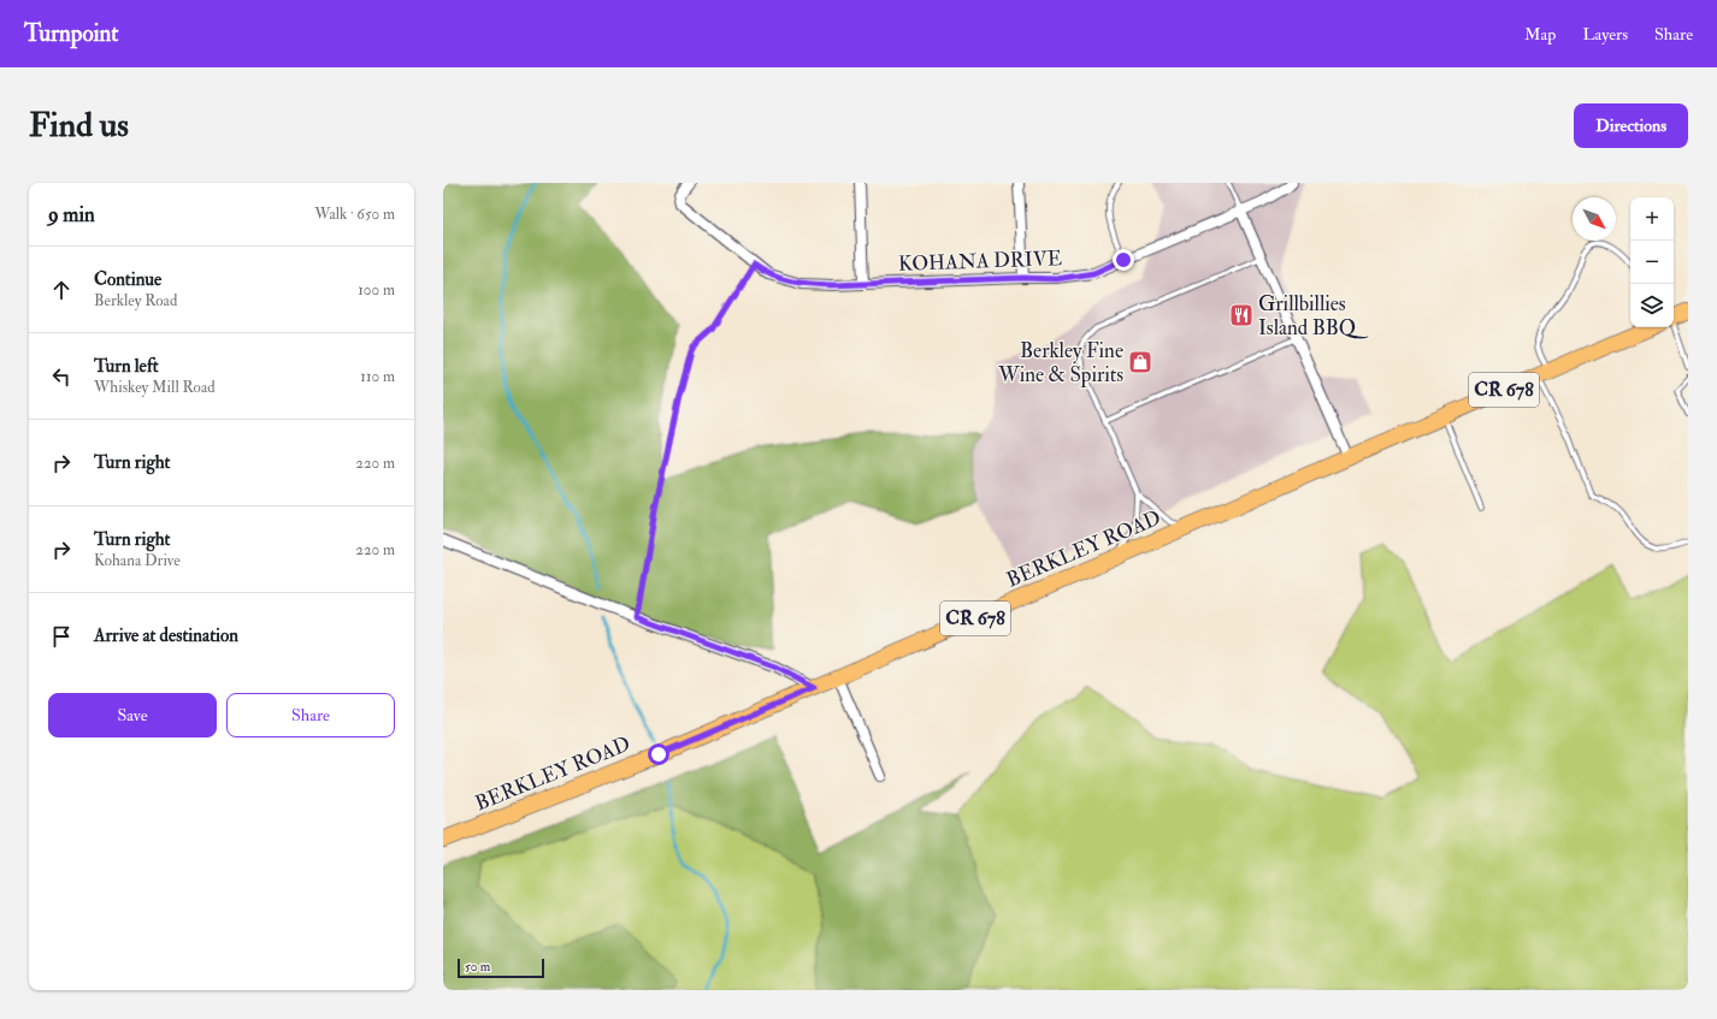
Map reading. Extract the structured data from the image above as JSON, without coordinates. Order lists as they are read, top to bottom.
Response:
{
  "streets": {
    "main road": ["CR 678", "BERKLEY ROAD"],
    "street": ["KOHANA DRIVE"]
  },
  "places": {
    "restaurant": ["Grillbillies Island BBQ"],
    "shop": ["Berkley Fine Wine & Spirits"]
  },
  "scale_bar": "50 m",
  "north": "bottom right",
  "page": {
    "header": "Turnpoint",
    "nav": ["Map", "Layers", "Share"],
    "buttons": [
      "Directions",
      ["Save", "Share"]
    ],
    "title": "Find us",
    "heading": ["9 min", "Walk · 650 m"],
    "map_buttons": ["+", "−"],
    "list": [
      ["Continue", "Berkley Road", "100 m"],
      ["Turn left", "Whiskey Mill Road", "110 m"],
      ["Turn right", "220 m"],
      ["Turn right", "Kohana Drive", "220 m"],
      "Arrive at destination"
    ],
    "scale": "50 m"
  }
}
